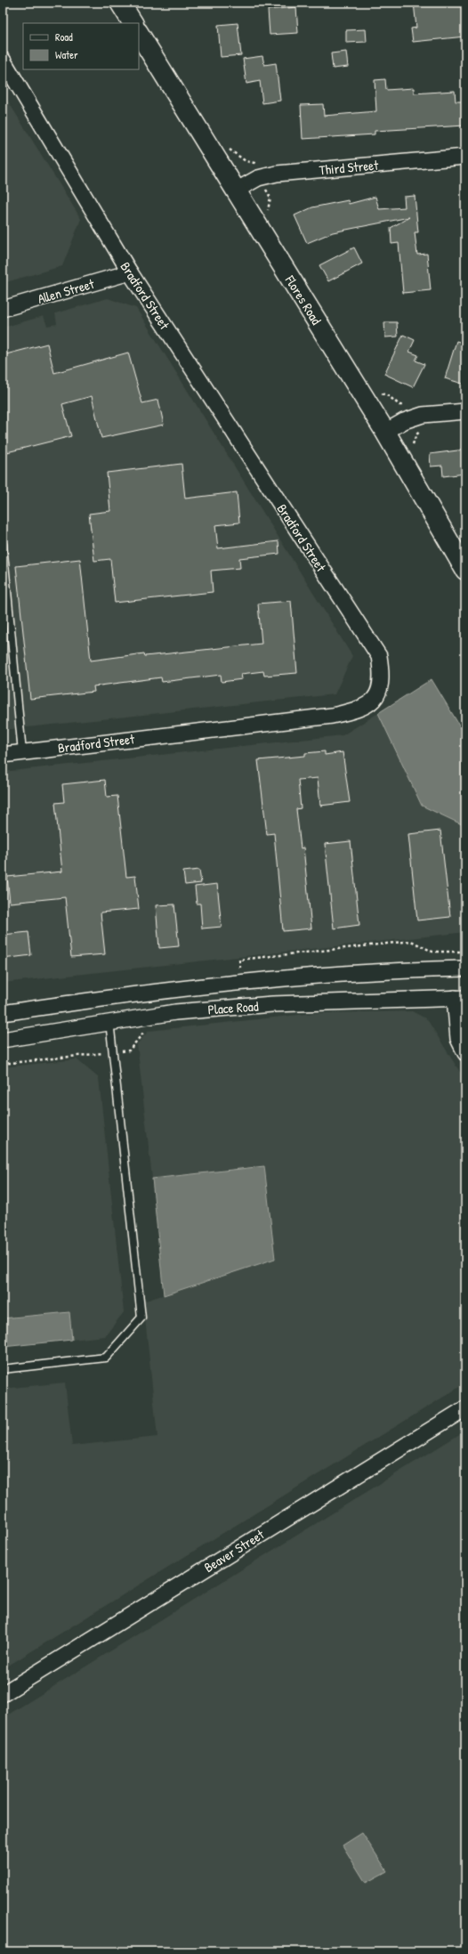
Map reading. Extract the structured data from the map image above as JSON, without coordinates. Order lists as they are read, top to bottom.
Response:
{
  "streets": {
    "main road": ["Flores Road"],
    "street": [
      "Third Street",
      "Allen Street",
      "Bradford Street",
      "Place Road",
      "Beaver Street"
    ]
  },
  "crossings": [
    ["Third Street", "Flores Road"],
    ["Allen Street", "Bradford Street"]
  ],
  "legend": ["Road", "Water"]
}
